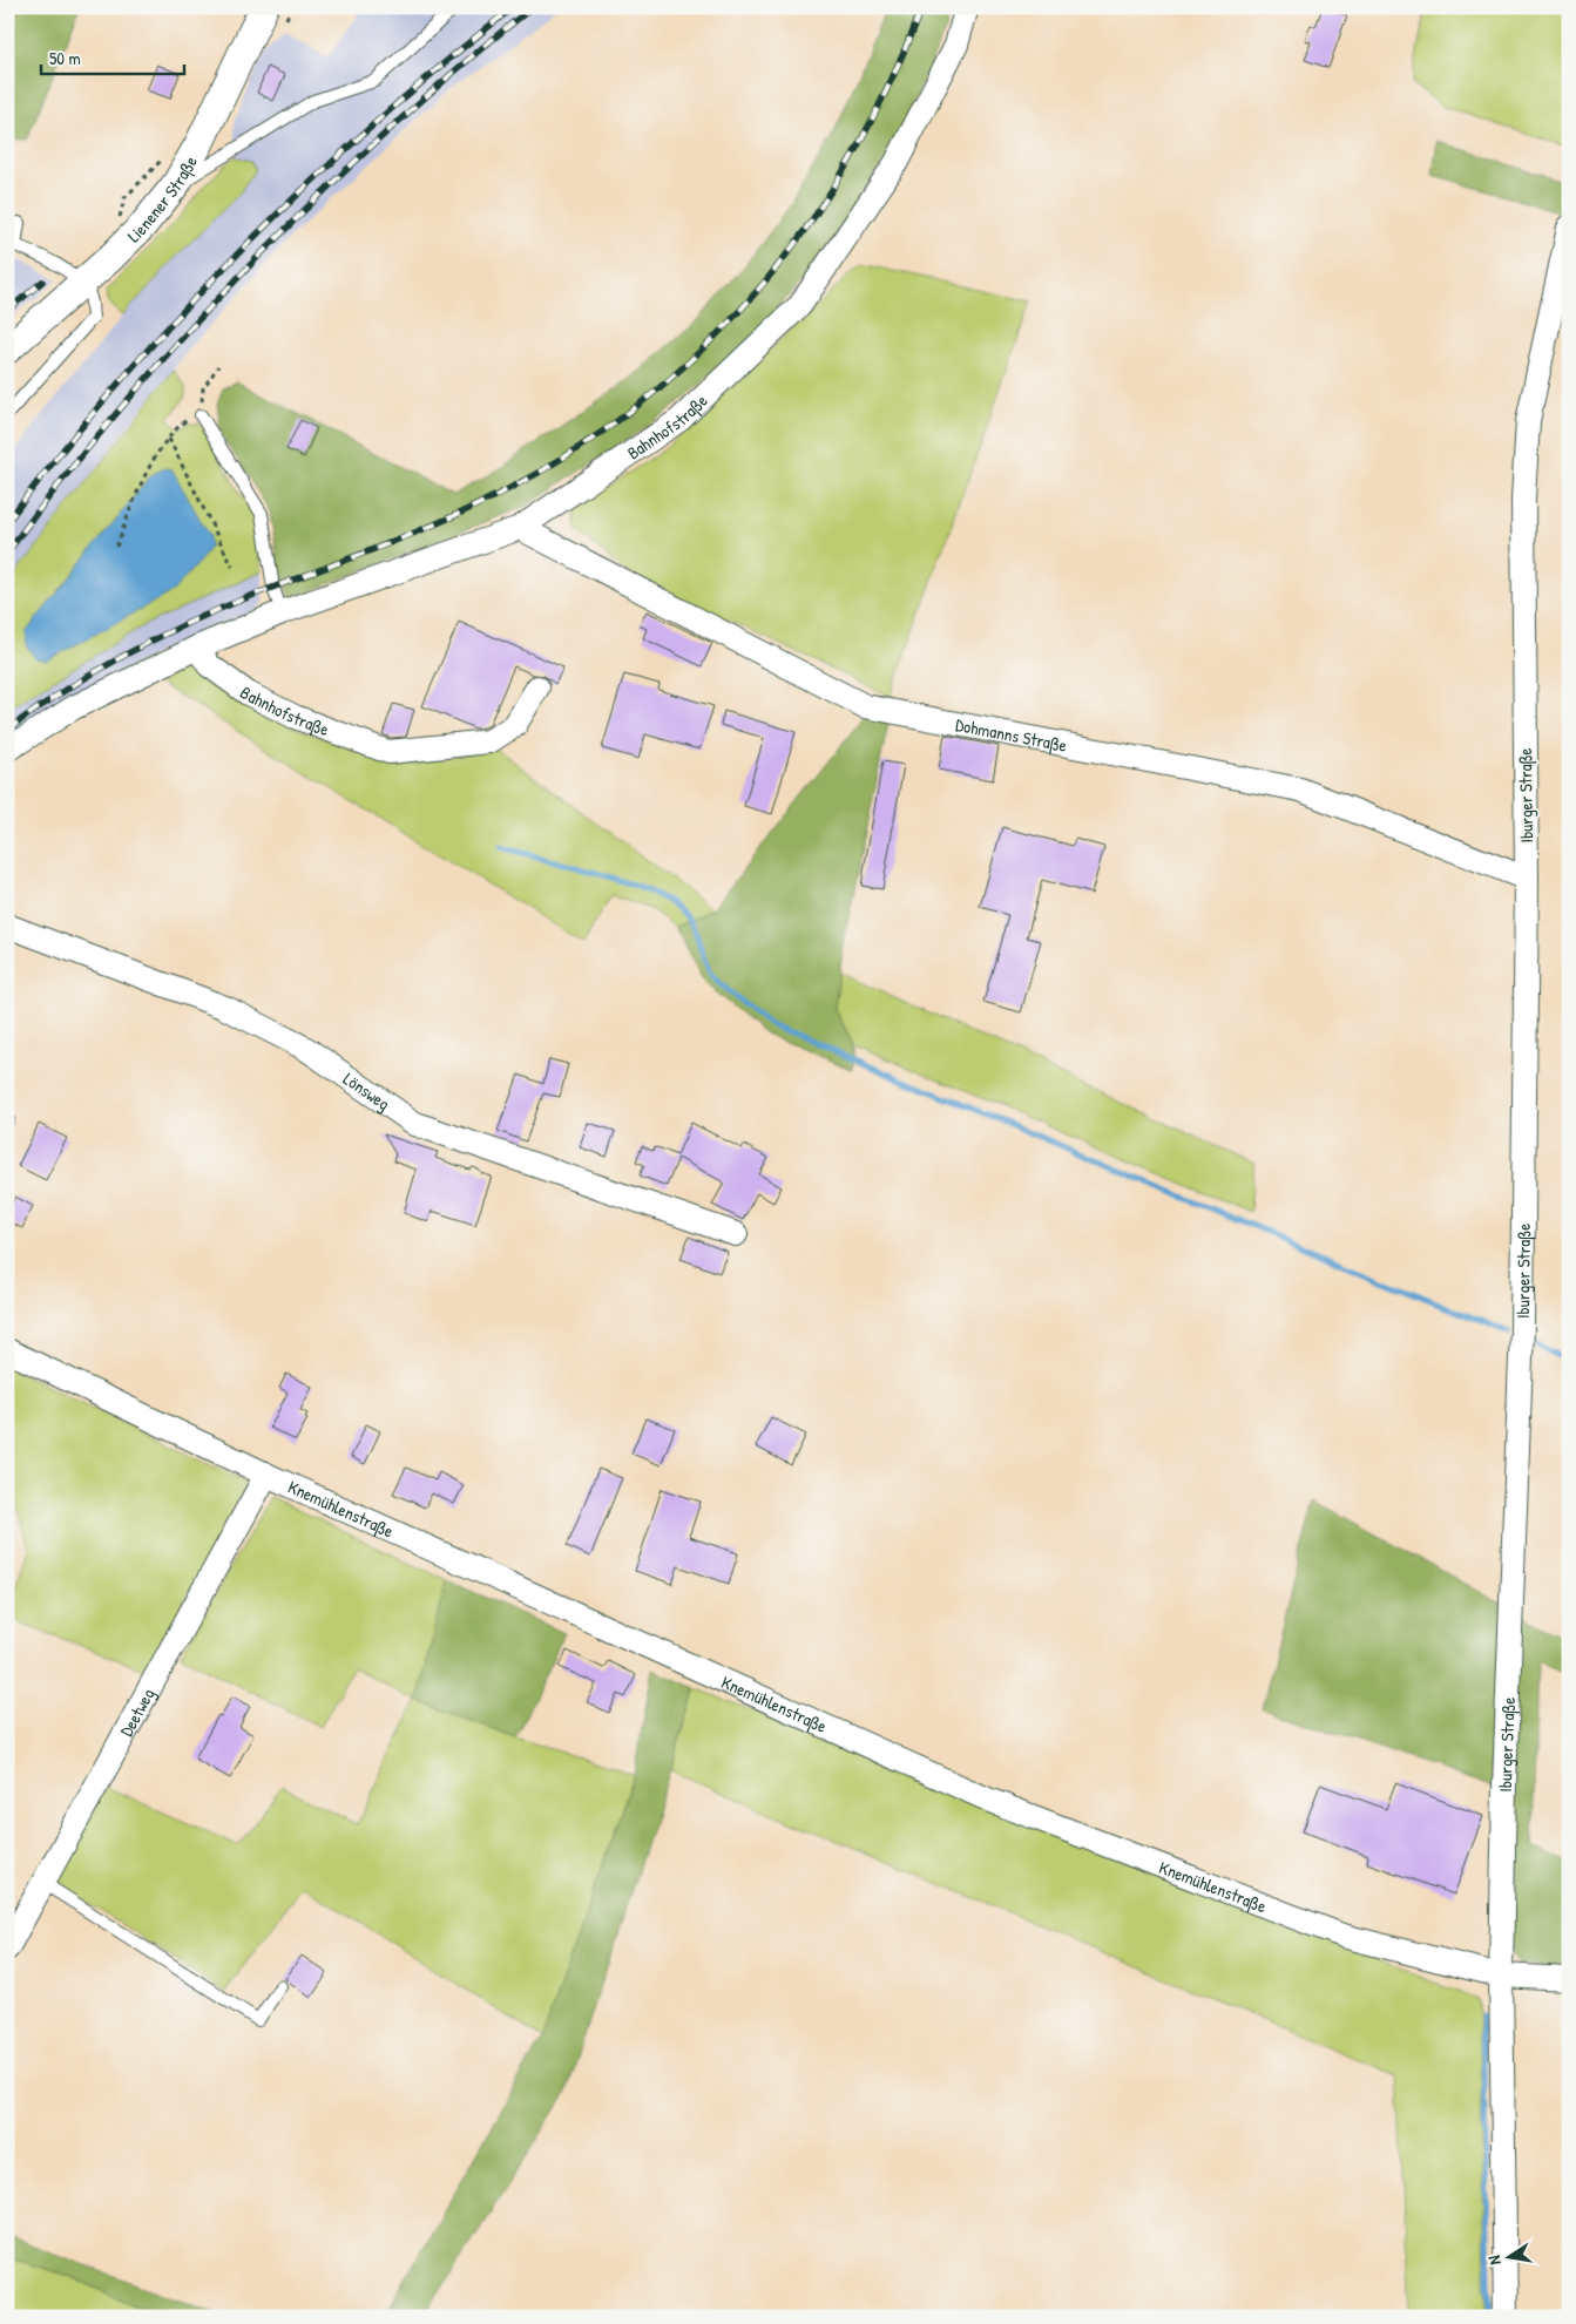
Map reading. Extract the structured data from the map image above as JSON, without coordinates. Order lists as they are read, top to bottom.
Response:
{
  "streets": {
    "street": [
      "Lienener Straße",
      "Bahnhofstraße",
      "Dohmanns Straße",
      "Iburger Straße",
      "Lönsweg",
      "Knemühlenstraße",
      "Deetweg"
    ]
  },
  "crossings": [
    ["Bahnhofstraße", "Dohmanns Straße"],
    ["Dohmanns Straße", "Iburger Straße"],
    ["Iburger Straße", "Knemühlenstraße"],
    ["Knemühlenstraße", "Deetweg"]
  ],
  "scale_bar": "50 m",
  "north": "left"
}
